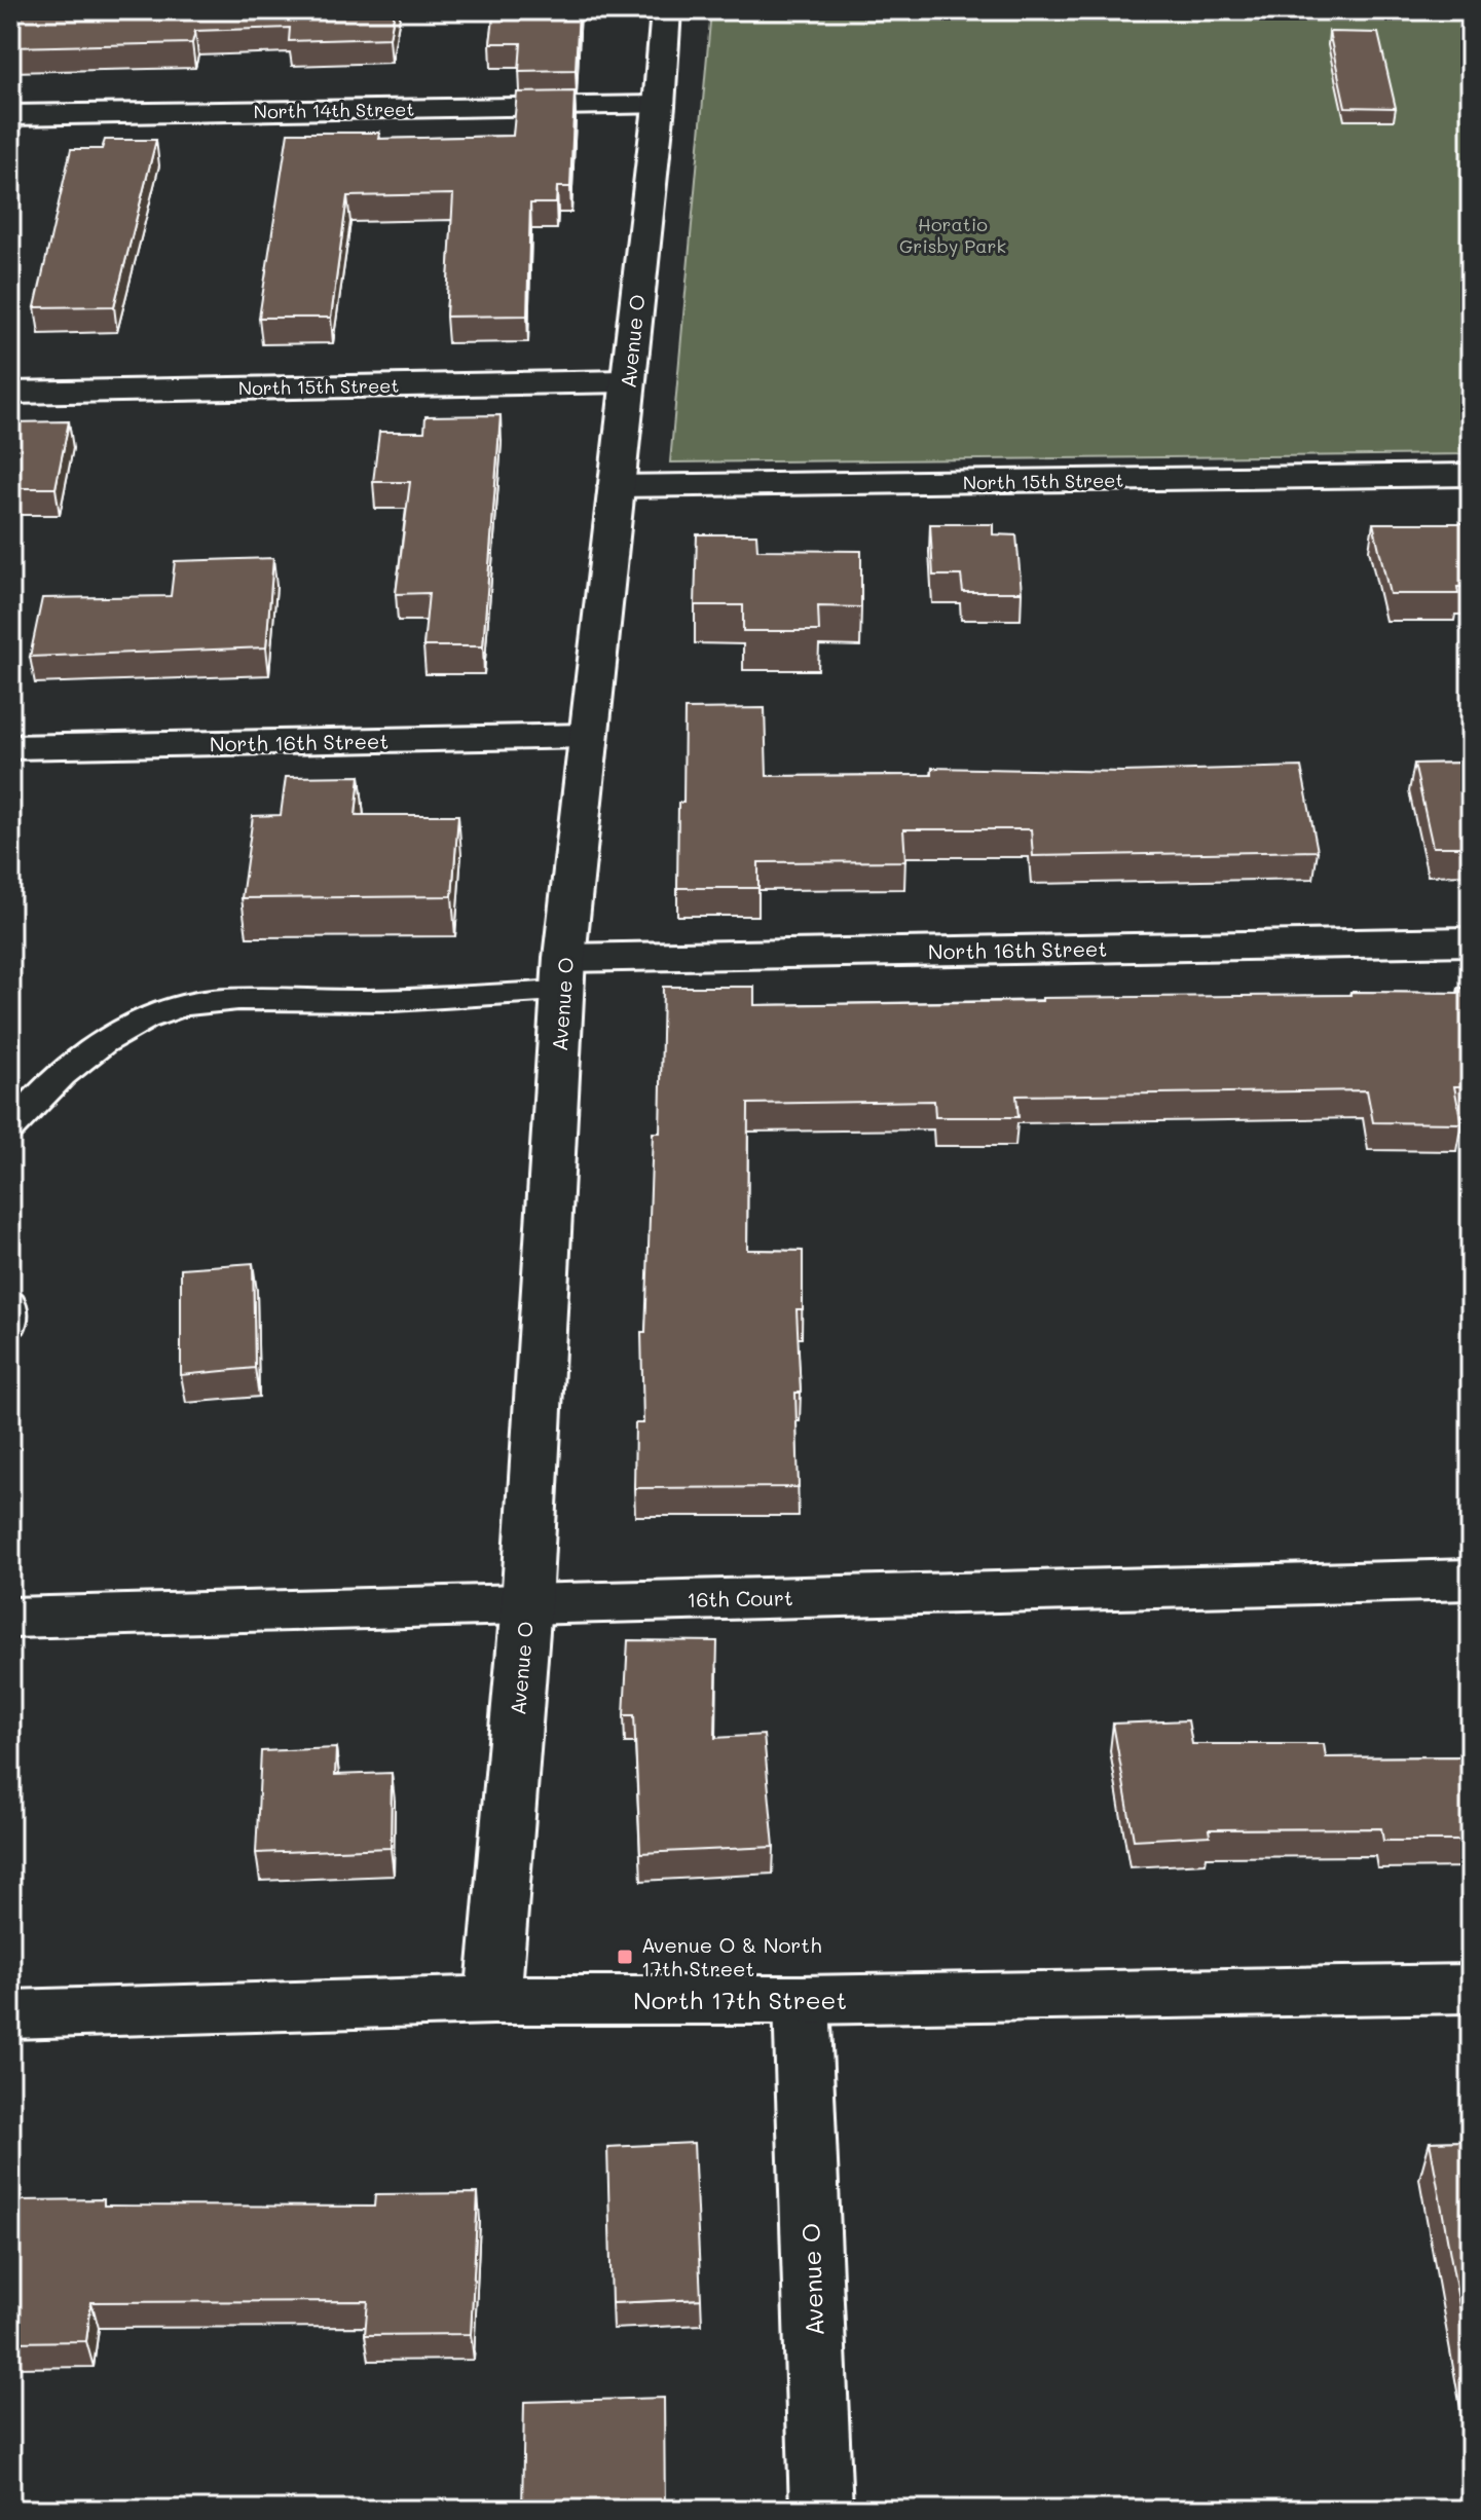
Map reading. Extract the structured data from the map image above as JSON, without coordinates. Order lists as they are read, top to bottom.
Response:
{
  "streets": {
    "street": [
      "North 14th Street",
      "Avenue O",
      "North 15th Street",
      "North 16th Street",
      "16th Court",
      "North 17th Street"
    ]
  },
  "crossings": [
    ["North 14th Street", "Avenue O"],
    ["Avenue O", "North 15th Street"],
    ["Avenue O", "North 16th Street"],
    ["Avenue O", "16th Court"],
    ["Avenue O", "North 17th Street"]
  ],
  "parks": ["Horatio Grisby Park"],
  "places": {
    "transit": ["Avenue O & North 17th Street"]
  }
}
